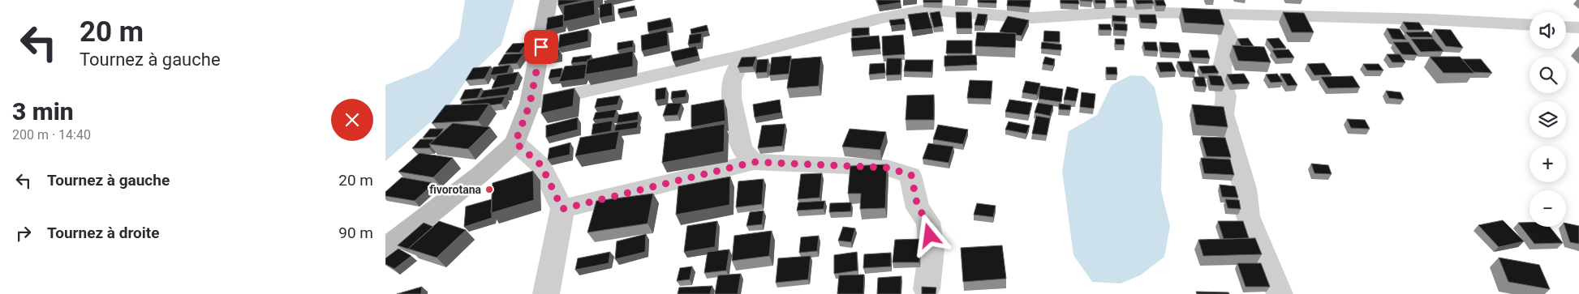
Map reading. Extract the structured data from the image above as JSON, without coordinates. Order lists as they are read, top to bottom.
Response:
{
  "places": ["fivorotana"],
  "page": {
    "turn": ["20 m", "Tournez à gauche"],
    "map_buttons": ["+", "−"],
    "heading": ["3 min", "200 m · 14:40"],
    "list": [
      {
        "name": "Tournez à gauche",
        "value": "20 m"
      },
      {
        "name": "Tournez à droite",
        "value": "90 m"
      }
    ]
  }
}
